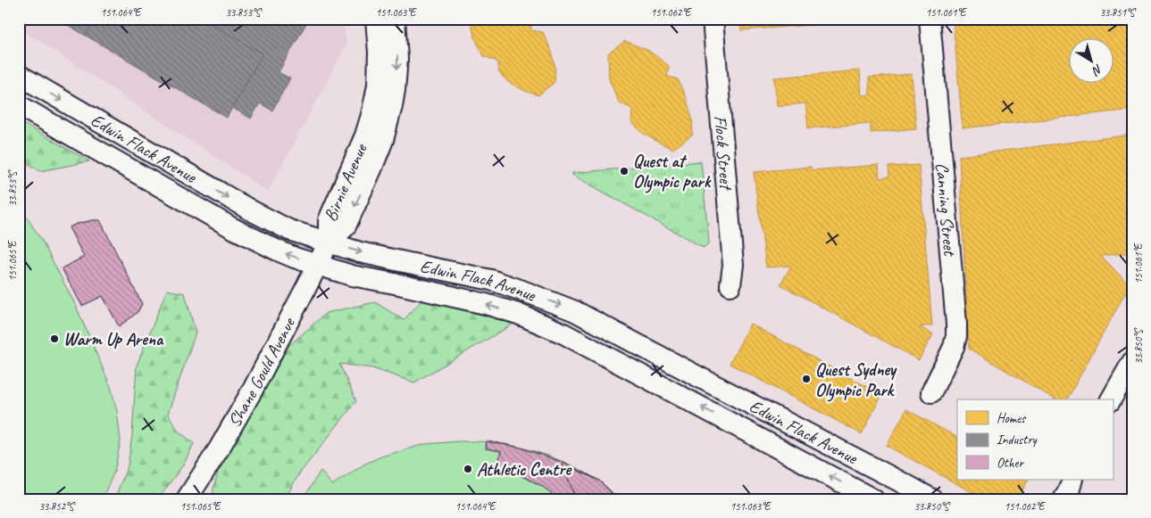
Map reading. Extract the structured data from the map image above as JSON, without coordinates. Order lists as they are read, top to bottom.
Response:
{
  "streets": {
    "street": [
      "Edwin Flack Avenue",
      "Flock Street",
      "Birnie Avenue",
      "Canning Street",
      "Shane Gould Avenue"
    ]
  },
  "crossings": [
    ["Edwin Flack Avenue", "Birnie Avenue"],
    ["Edwin Flack Avenue", "Shane Gould Avenue"],
    ["Birnie Avenue", "Shane Gould Avenue"]
  ],
  "places": [
    "Quest at Olympic park",
    "Warm Up Arena",
    "Quest Sydney Olympic Park",
    "Athletic Centre"
  ],
  "legend": ["Homes", "Industry", "Other"],
  "north": "bottom right",
  "coordinates": [
    "151.064°E",
    "33.853°S",
    "151.063°E",
    "151.062°E",
    "151.061°E",
    "33.851°S",
    "151.065°E",
    "33.850°S",
    "33.852°S"
  ]
}
